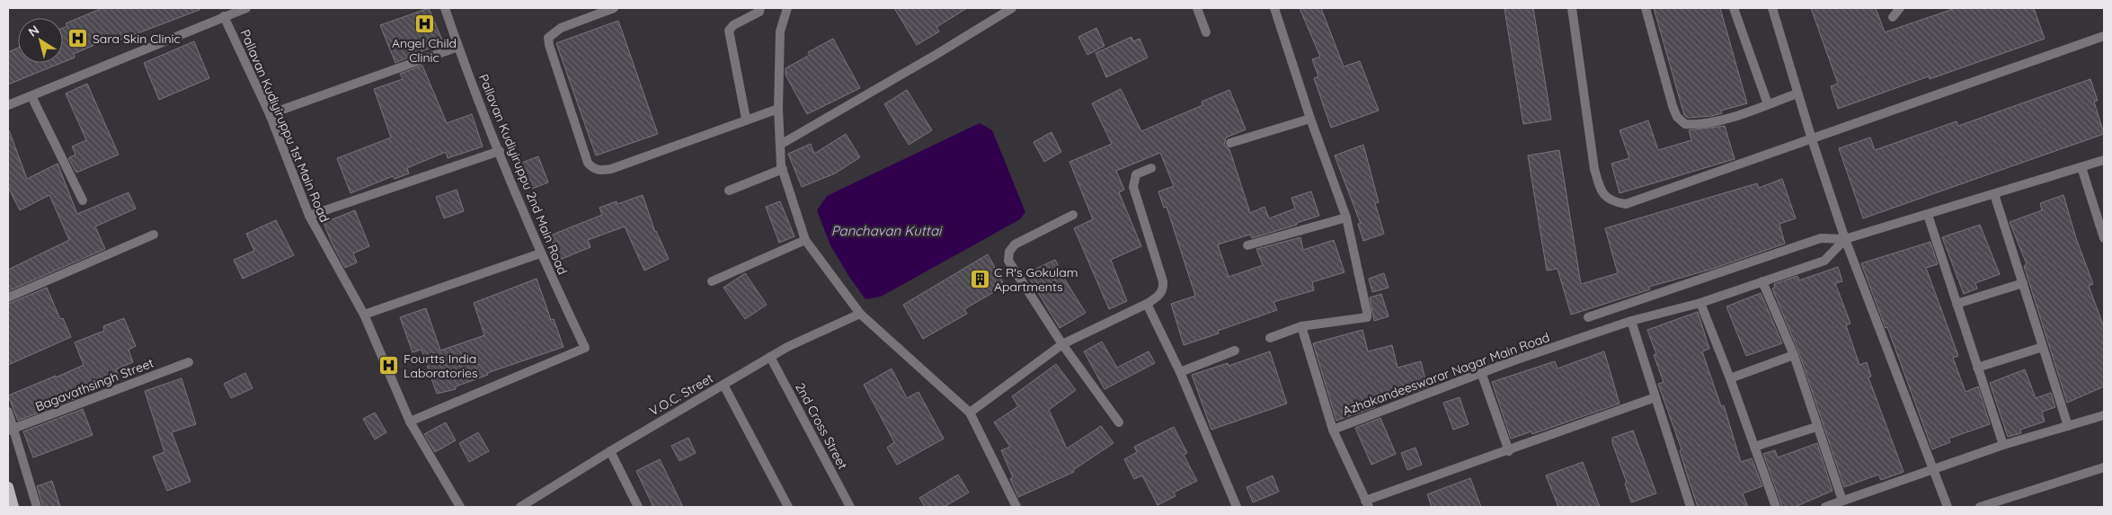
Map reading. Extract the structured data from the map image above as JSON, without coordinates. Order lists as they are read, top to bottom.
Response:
{
  "streets": {
    "street": [
      "Pallavan Kudiyiruppu 1st Main Road",
      "Pallavan Kudiyiruppu 2nd Main Road",
      "Azhakandeeswarar Nagar Main Road",
      "Bagavathsingh Street",
      "V.O.C. Street",
      "2nd Cross Street"
    ]
  },
  "crossings": [
    ["Pallavan Kudiyiruppu 1st Main Road", "Pallavan Kudiyiruppu 2nd Main Road"],
    ["V.O.C. Street", "2nd Cross Street"]
  ],
  "water": ["Panchavan Kuttai"],
  "places": {
    "hospital": ["Angel Child Clinic", "Sara Skin Clinic", "Fourtts India Laboratories"],
    "building": ["C R's Gokulam Apartments"]
  },
  "north": "top left"
}
